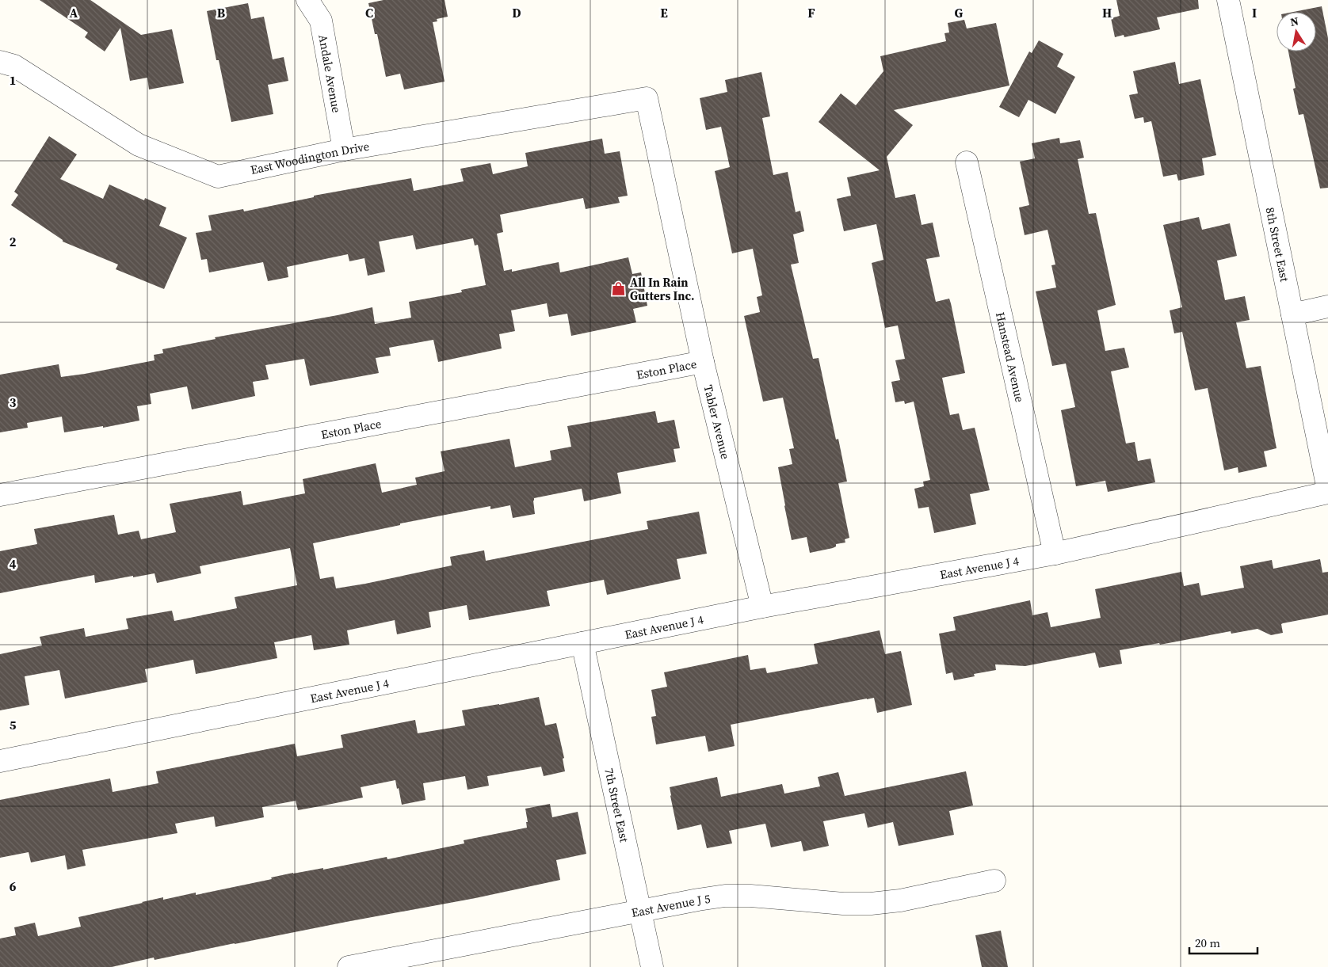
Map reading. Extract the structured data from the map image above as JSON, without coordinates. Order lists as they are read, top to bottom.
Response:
{
  "streets": {
    "street": [
      "Andale Avenue",
      "East Woodington Drive",
      "8th Street East",
      "Hanstead Avenue",
      "Eston Place",
      "Tabler Avenue",
      "East Avenue J 4",
      "7th Street East",
      "East Avenue J 5"
    ]
  },
  "crossings": [
    ["Andale Avenue", "East Woodington Drive"],
    ["East Woodington Drive", "Tabler Avenue"],
    ["Hanstead Avenue", "East Avenue J 4"],
    ["Eston Place", "Tabler Avenue"],
    ["Tabler Avenue", "East Avenue J 4"],
    ["East Avenue J 4", "7th Street East"],
    ["7th Street East", "East Avenue J 5"]
  ],
  "places": {
    "shop": ["All In Rain Gutters Inc."]
  },
  "scale_bar": "20 m",
  "north": "top",
  "grid": {
    "columns": [
      "A",
      "B",
      "C",
      "D",
      "E",
      "F",
      "G",
      "H",
      "I"
    ],
    "rows": [
      "1",
      "2",
      "3",
      "4",
      "5",
      "6"
    ]
  }
}
